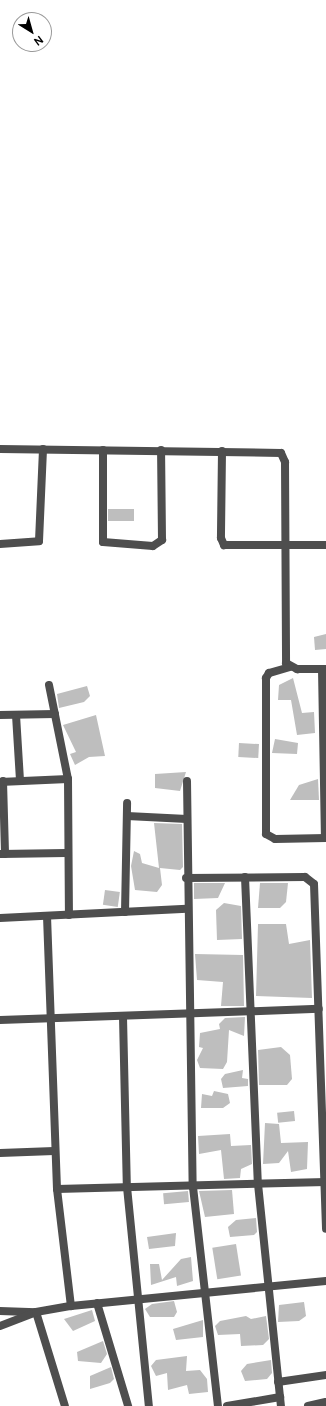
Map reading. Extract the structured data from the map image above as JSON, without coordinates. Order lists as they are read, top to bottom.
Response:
{
  "north": "bottom right"
}
